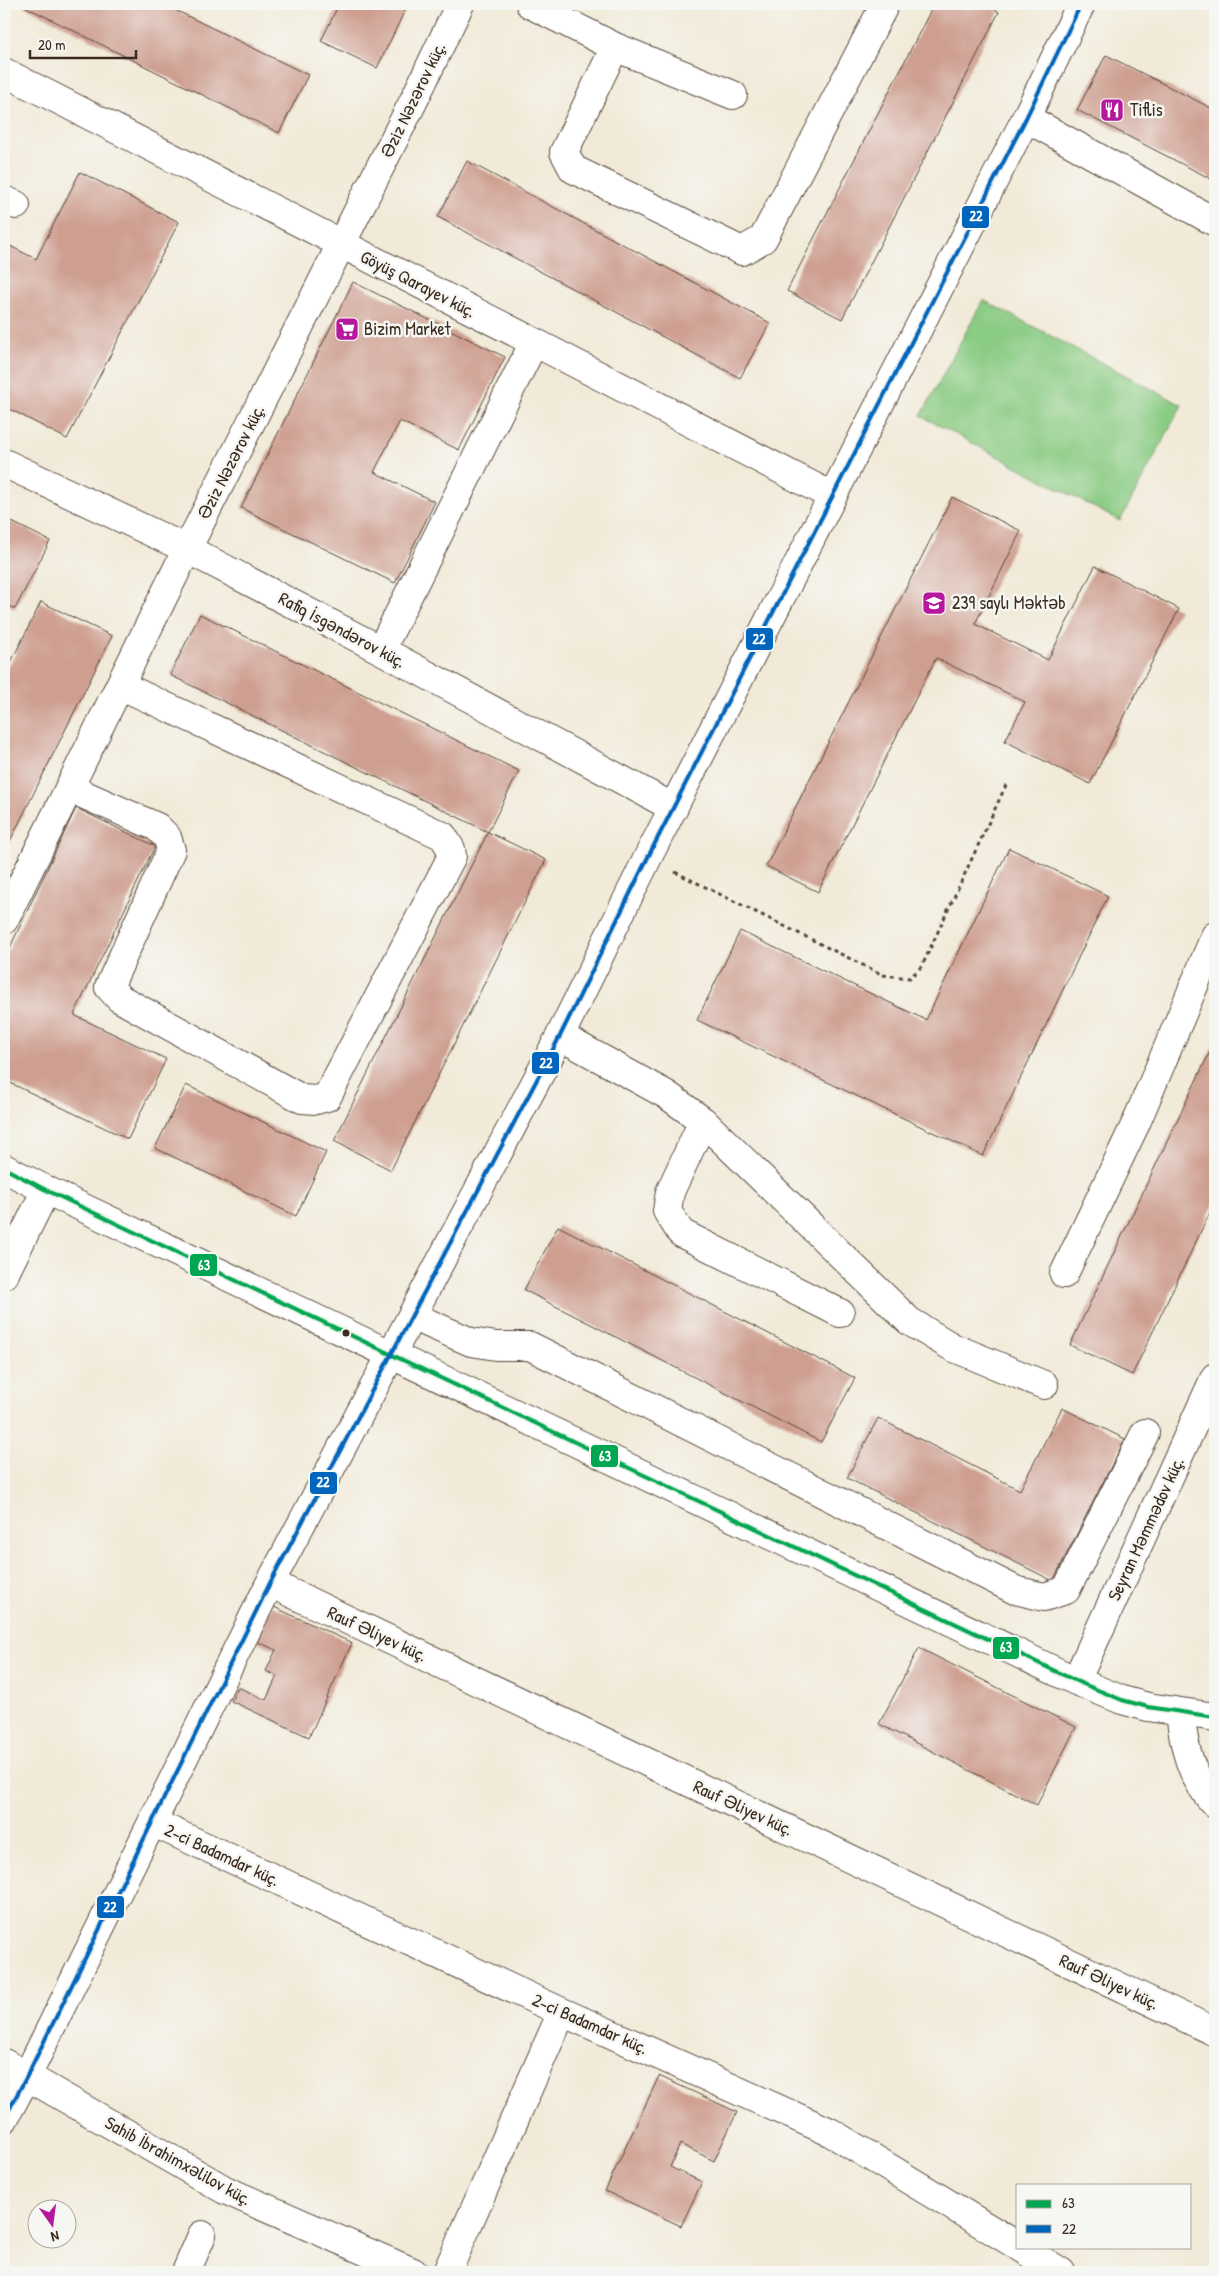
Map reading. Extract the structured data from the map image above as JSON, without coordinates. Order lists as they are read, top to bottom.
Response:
{
  "streets": {
    "street": [
      "Əziz Nəzərov küç.",
      "Göyüş Qarayev küç.",
      "Rafiq İsgəndərov küç.",
      "Seyran Məmmədov küç.",
      "Rauf Əliyev küç.",
      "2-ci Badamdar küç.",
      "Sahib İbrahimxəlilov küç."
    ]
  },
  "crossings": [
    ["Əziz Nəzərov küç.", "Göyüş Qarayev küç."],
    ["Əziz Nəzərov küç.", "Rafiq İsgəndərov küç."]
  ],
  "places": {
    "restaurant": ["Tiflis"],
    "supermarket": ["Bizim Market"],
    "school or university": ["239 saylı Məktəb"]
  },
  "lines": ["transit line 22", "transit line 63"],
  "legend": ["63", "22"],
  "scale_bar": "20 m",
  "north": "bottom"
}
